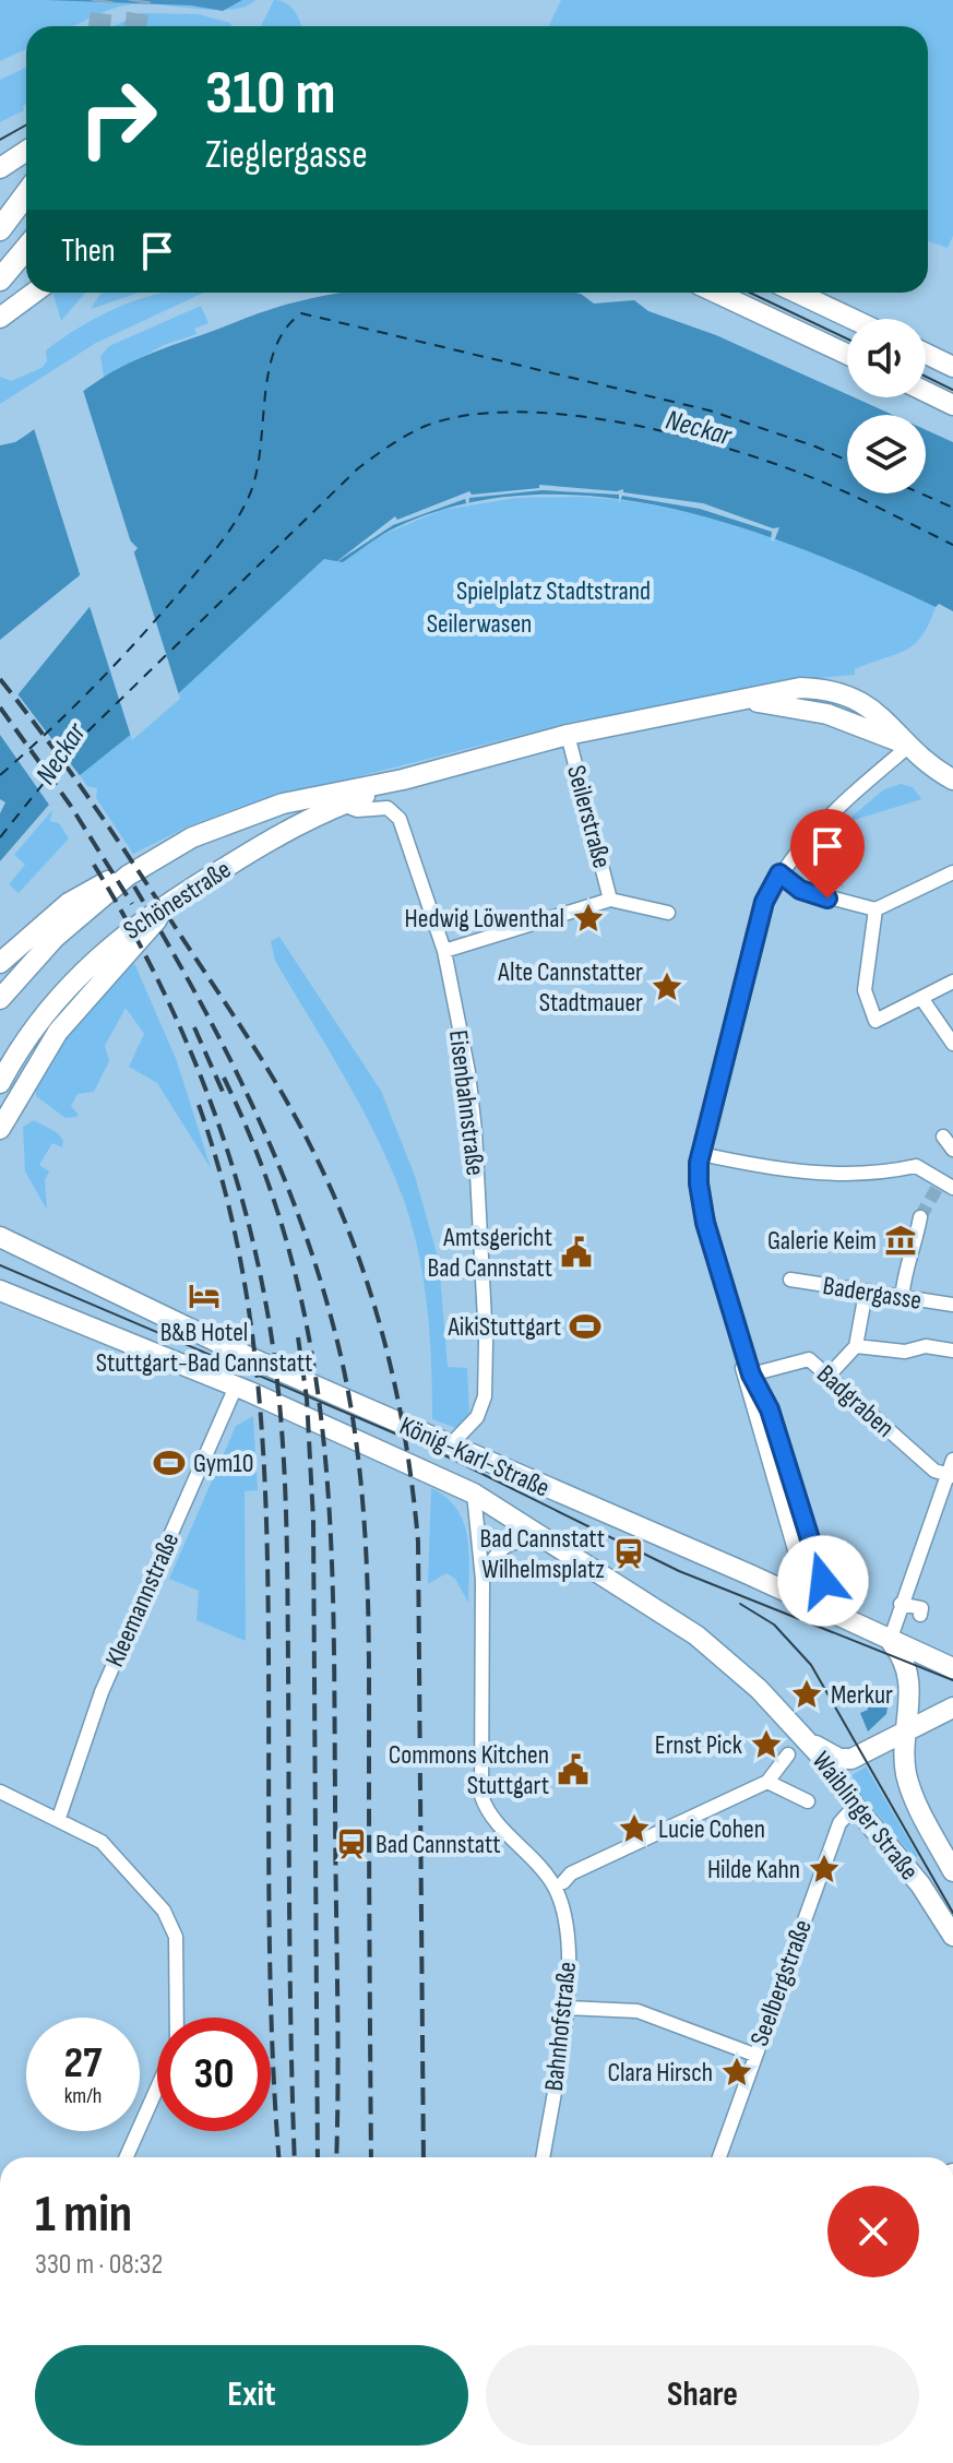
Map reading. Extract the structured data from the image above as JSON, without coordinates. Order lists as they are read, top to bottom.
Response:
{
  "streets": {
    "main road": ["Schönestraße", "König-Karl-Straße", "Waiblinger Straße"],
    "street": [
      "Seilerstraße",
      "Eisenbahnstraße",
      "Badergasse",
      "Badgraben",
      "Kleemannstraße",
      "Seelbergstraße",
      "Bahnhofstraße"
    ]
  },
  "crossings": [
    ["Seilerstraße", "Schönestraße"],
    ["Schönestraße", "Eisenbahnstraße"],
    ["Eisenbahnstraße", "König-Karl-Straße"],
    ["König-Karl-Straße", "Kleemannstraße"],
    ["König-Karl-Straße", "Waiblinger Straße"],
    ["Waiblinger Straße", "Seelbergstraße"]
  ],
  "water": ["Neckar"],
  "parks": ["Spielplatz Stadtstrand", "Seilerwasen"],
  "places": {
    "place": [
      "Hedwig Löwenthal",
      "Alte Cannstatter Stadtmauer",
      "Merkur",
      "Ernst Pick",
      "Lucie Cohen",
      "Hilde Kahn",
      "Clara Hirsch"
    ],
    "museum": ["Galerie Keim"],
    "public building": ["Amtsgericht Bad Cannstatt", "Commons Kitchen Stuttgart"],
    "hotel": ["B&B Hotel Stuttgart-Bad Cannstatt"],
    "sports": ["AikiStuttgart", "Gym10"],
    "station": ["Bad Cannstatt Wilhelmsplatz", "Bad Cannstatt"]
  },
  "page": {
    "turn": ["310 m", "Zieglergasse"],
    "then": "Then",
    "speed": "27 km/h",
    "limit": "30",
    "heading": ["1 min", "330 m · 08:32"],
    "buttons": ["Exit", "Share"]
  }
}
